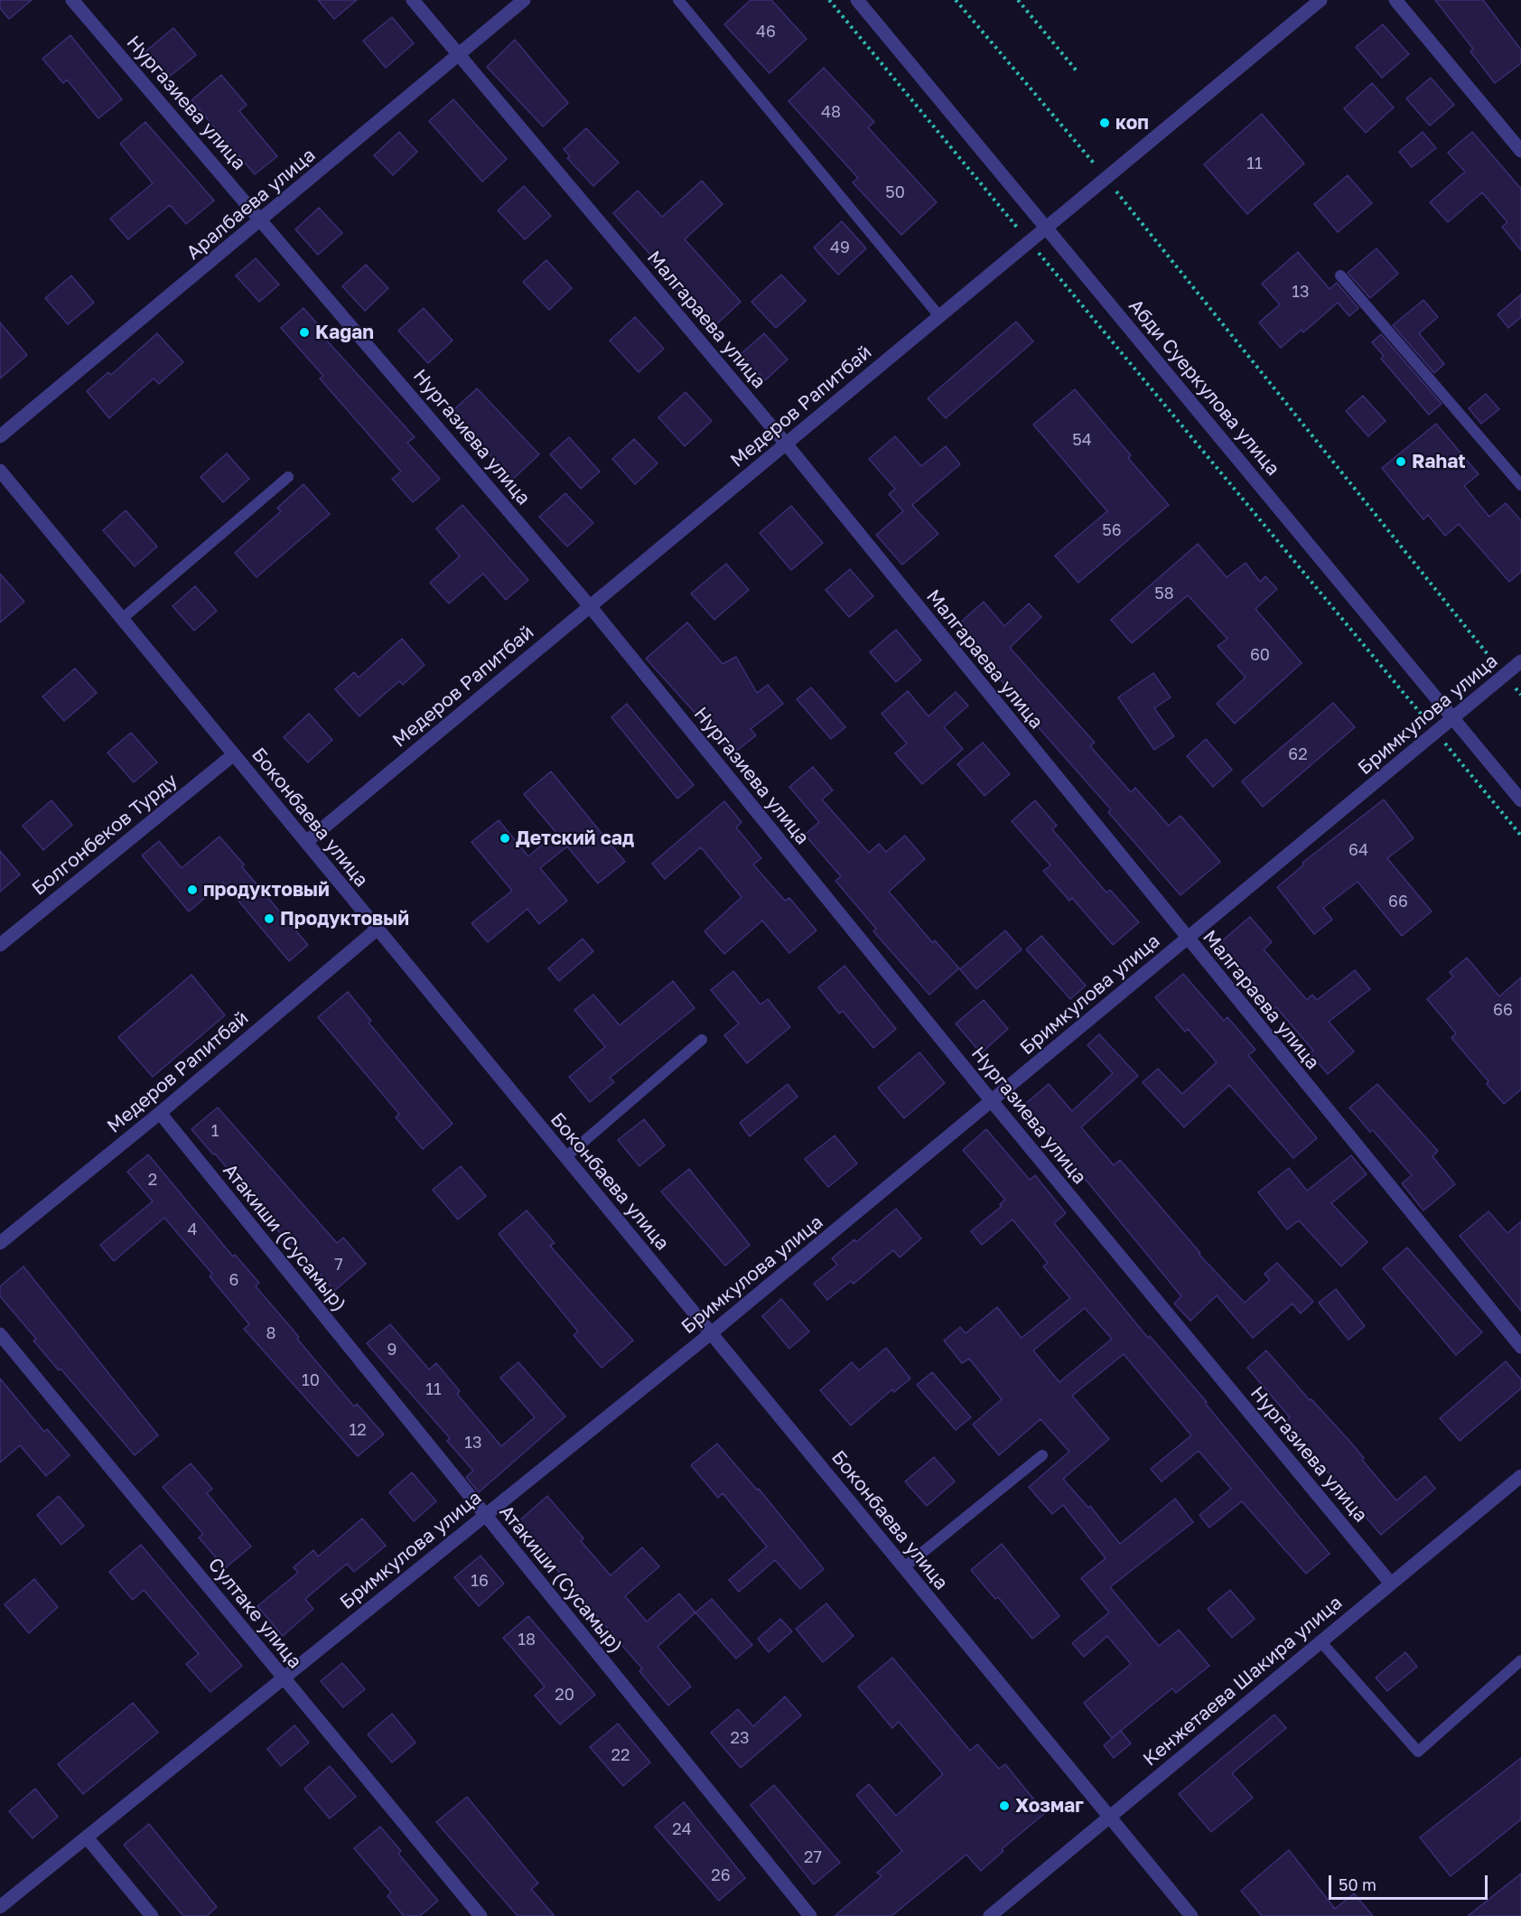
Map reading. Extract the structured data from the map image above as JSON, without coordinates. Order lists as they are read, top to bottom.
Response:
{
  "streets": {
    "street": [
      "Нургазиева улица",
      "Аралбаева улица",
      "Малгараева улица",
      "Абди Суеркулова улица",
      "Медеров Рапитбай",
      "Бримкулова улица",
      "Боконбаева улица",
      "Болгонбеков Турду",
      "Атакиши (Сусамыр)",
      "Султаке улица",
      "Кенжетаева Шакира улица"
    ]
  },
  "crossings": [
    ["Нургазиева улица", "Аралбаева улица"],
    ["Нургазиева улица", "Медеров Рапитбай"],
    ["Нургазиева улица", "Бримкулова улица"],
    ["Нургазиева улица", "Кенжетаева Шакира улица"],
    ["Аралбаева улица", "Малгараева улица"],
    ["Малгараева улица", "Медеров Рапитбай"],
    ["Малгараева улица", "Бримкулова улица"],
    ["Абди Суеркулова улица", "Медеров Рапитбай"],
    ["Абди Суеркулова улица", "Бримкулова улица"],
    ["Медеров Рапитбай", "Боконбаева улица"],
    ["Медеров Рапитбай", "Атакиши (Сусамыр)"],
    ["Бримкулова улица", "Боконбаева улица"],
    ["Бримкулова улица", "Атакиши (Сусамыр)"],
    ["Бримкулова улица", "Султаке улица"],
    ["Боконбаева улица", "Болгонбеков Турду"],
    ["Боконбаева улица", "Кенжетаева Шакира улица"]
  ],
  "places": [
    "коп",
    "Kagan",
    "Rahat",
    "Детский сад",
    "продуктовый",
    "Продуктовый",
    "Хозмаг"
  ],
  "house_numbers": [
    "46",
    "48",
    "11",
    "50",
    "49",
    "13",
    "54",
    "56",
    "58",
    "60",
    "62",
    "64",
    "66",
    "66",
    "1",
    "2",
    "4",
    "7",
    "6",
    "8",
    "9",
    "10",
    "11",
    "12",
    "13",
    "16",
    "18",
    "20",
    "23",
    "22",
    "24",
    "27",
    "26"
  ],
  "scale_bar": "50 m"
}
